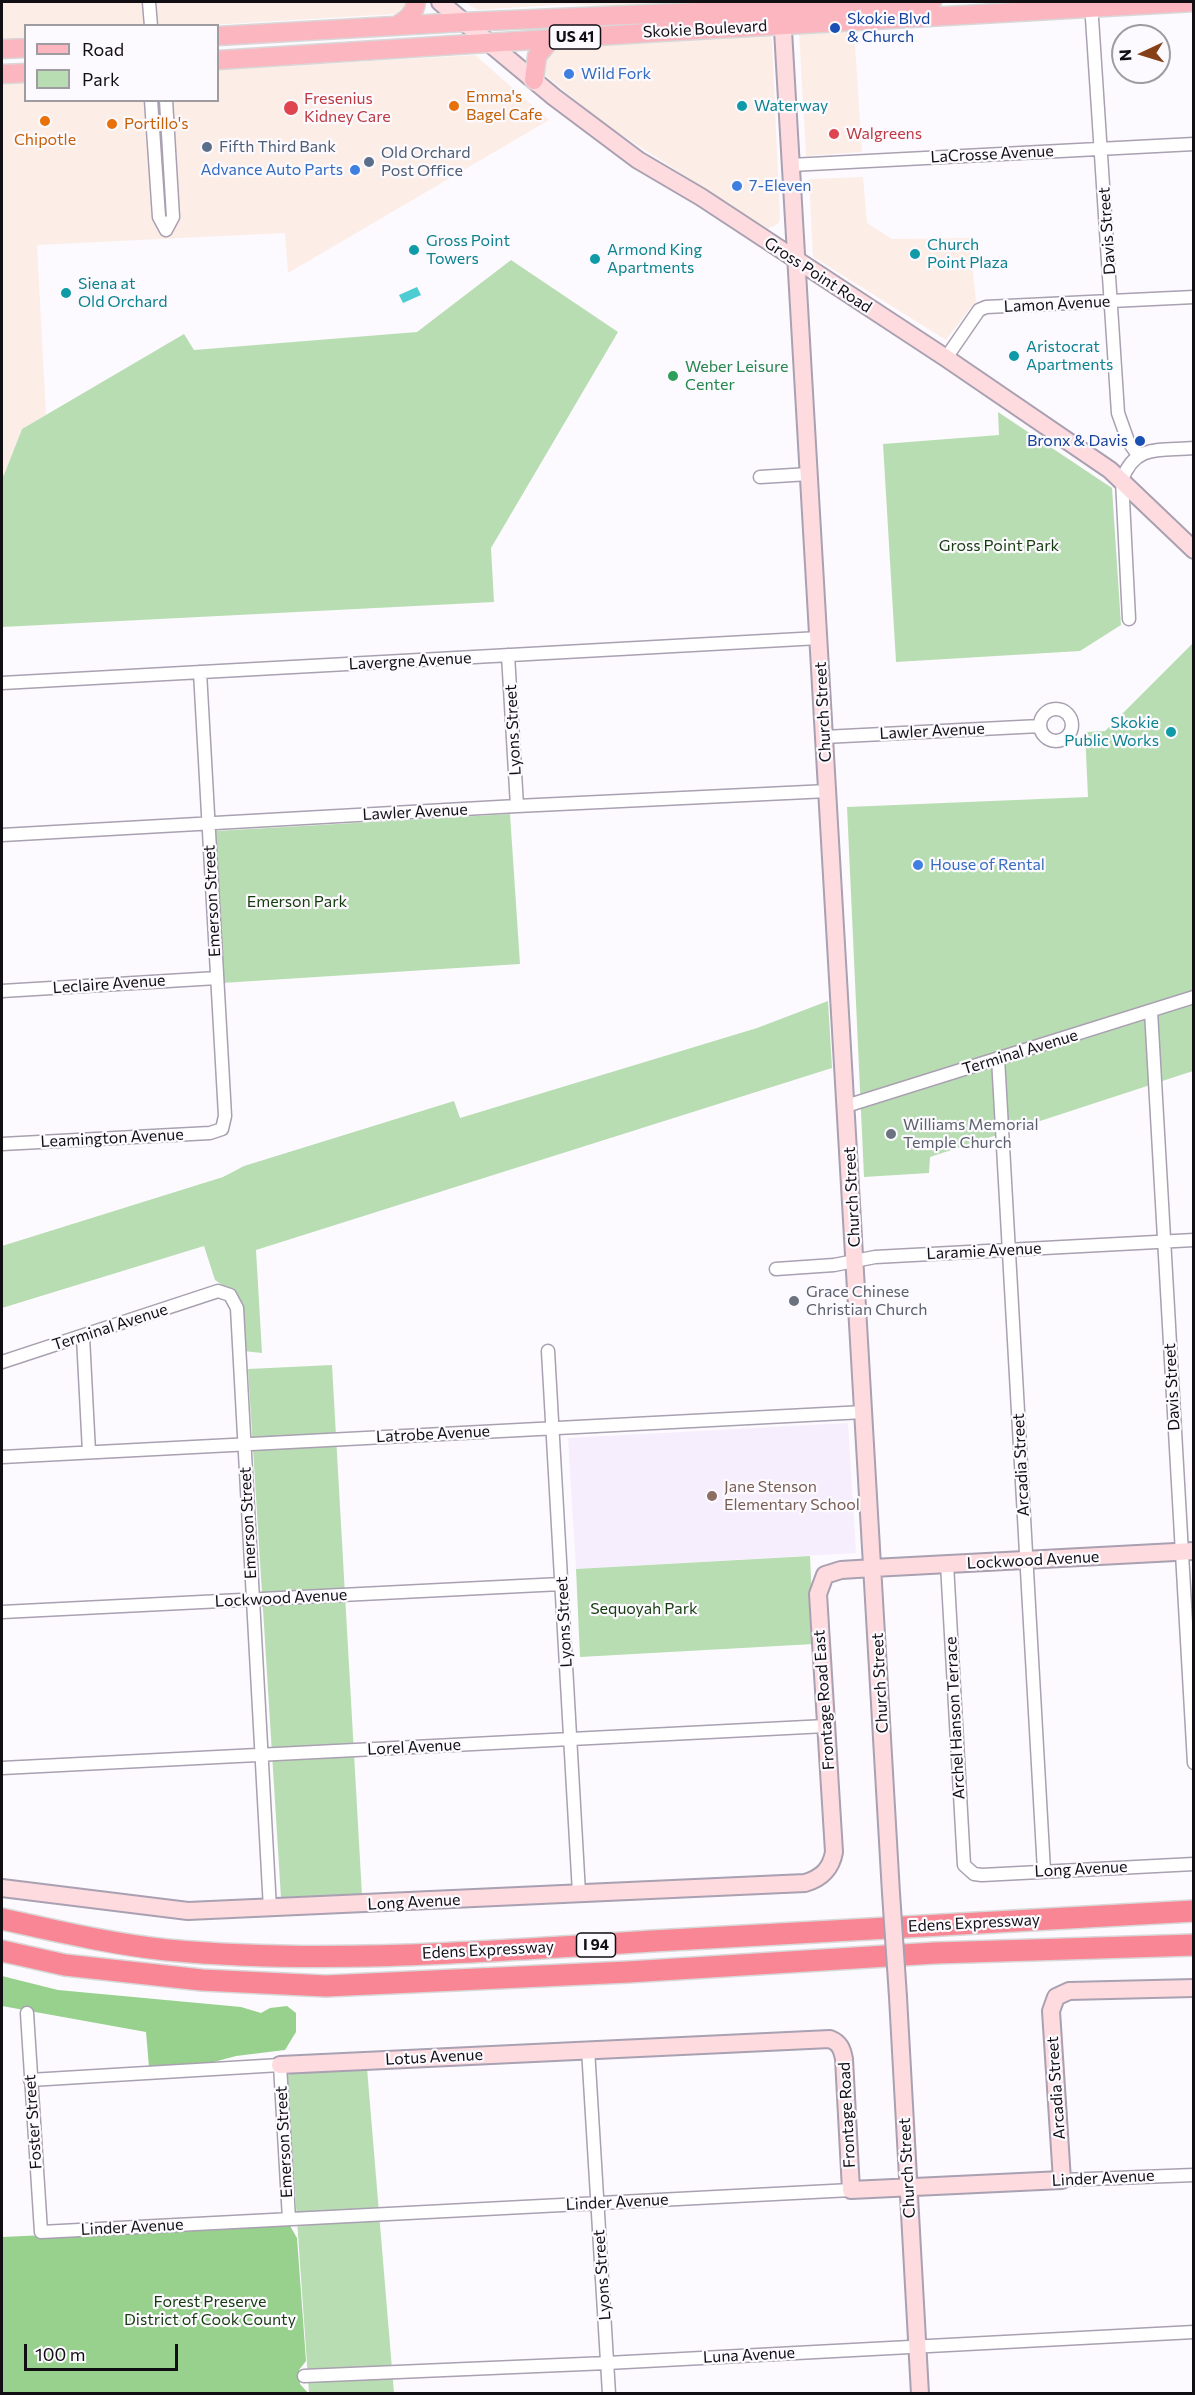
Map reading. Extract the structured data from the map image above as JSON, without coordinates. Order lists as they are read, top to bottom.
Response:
{
  "streets": {
    "highway": ["Edens Expressway", "I 94"],
    "main road": ["Skokie Boulevard", "US 41"],
    "street": [
      "LaCrosse Avenue",
      "Davis Street",
      "Gross Point Road",
      "Lamon Avenue",
      "Lavergne Avenue",
      "Church Street",
      "Lyons Street",
      "Lawler Avenue",
      "Emerson Street",
      "Leclaire Avenue",
      "Terminal Avenue",
      "Leamington Avenue",
      "Laramie Avenue",
      "Latrobe Avenue",
      "Arcadia Street",
      "Lockwood Avenue",
      "Frontage Road East",
      "Archel Hanson Terrace",
      "Lorel Avenue",
      "Long Avenue",
      "Lotus Avenue",
      "Frontage Road",
      "Foster Street",
      "Linder Avenue",
      "Luna Avenue"
    ]
  },
  "crossings": [
    ["Skokie Boulevard", "Davis Street"],
    ["Skokie Boulevard", "Gross Point Road"],
    ["Skokie Boulevard", "Church Street"],
    ["LaCrosse Avenue", "Davis Street"],
    ["LaCrosse Avenue", "Church Street"],
    ["Davis Street", "Lamon Avenue"],
    ["Davis Street", "Terminal Avenue"],
    ["Davis Street", "Laramie Avenue"],
    ["Davis Street", "Lockwood Avenue"],
    ["Gross Point Road", "Lamon Avenue"],
    ["Gross Point Road", "Church Street"],
    ["Lavergne Avenue", "Church Street"],
    ["Lavergne Avenue", "Lyons Street"],
    ["Lavergne Avenue", "Emerson Street"],
    ["Church Street", "Lawler Avenue"],
    ["Church Street", "Terminal Avenue"],
    ["Church Street", "Laramie Avenue"],
    ["Church Street", "Latrobe Avenue"],
    ["Church Street", "Lockwood Avenue"],
    ["Church Street", "Frontage Road East"],
    ["Church Street", "Linder Avenue"],
    ["Church Street", "Luna Avenue"],
    ["Lyons Street", "Lawler Avenue"],
    ["Lyons Street", "Latrobe Avenue"],
    ["Lyons Street", "Lockwood Avenue"],
    ["Lyons Street", "Lorel Avenue"],
    ["Lyons Street", "Long Avenue"],
    ["Lyons Street", "Lotus Avenue"],
    ["Lyons Street", "Linder Avenue"],
    ["Lyons Street", "Luna Avenue"],
    ["Lawler Avenue", "Emerson Street"],
    ["Emerson Street", "Leclaire Avenue"],
    ["Emerson Street", "Terminal Avenue"],
    ["Emerson Street", "Leamington Avenue"],
    ["Emerson Street", "Latrobe Avenue"],
    ["Emerson Street", "Lockwood Avenue"],
    ["Emerson Street", "Lorel Avenue"],
    ["Emerson Street", "Long Avenue"],
    ["Emerson Street", "Lotus Avenue"],
    ["Emerson Street", "Linder Avenue"],
    ["Terminal Avenue", "Arcadia Street"],
    ["Laramie Avenue", "Arcadia Street"],
    ["Arcadia Street", "Lockwood Avenue"],
    ["Arcadia Street", "Long Avenue"],
    ["Arcadia Street", "Linder Avenue"],
    ["Lockwood Avenue", "Frontage Road East"],
    ["Lockwood Avenue", "Archel Hanson Terrace"],
    ["Frontage Road East", "Lorel Avenue"],
    ["Frontage Road East", "Long Avenue"],
    ["Archel Hanson Terrace", "Long Avenue"],
    ["Lotus Avenue", "Frontage Road"],
    ["Lotus Avenue", "Foster Street"],
    ["Frontage Road", "Linder Avenue"],
    ["Foster Street", "Linder Avenue"]
  ],
  "parks": [
    "Gross Point Park",
    "Emerson Park",
    "Sequoyah Park",
    "Forest Preserve District of Cook County"
  ],
  "places": [
    "Skokie Blvd & Church",
    "Wild Fork",
    "Emma's Bagel Cafe",
    "Waterway",
    "Fresenius Kidney Care",
    "Chipotle",
    "Portillo's",
    "Walgreens",
    "Fifth Third Bank",
    "Old Orchard Post Office",
    "Advance Auto Parts",
    "7-Eleven",
    "Gross Point Towers",
    "Church Point Plaza",
    "Armond King Apartments",
    "Siena at Old Orchard",
    "Aristocrat Apartments",
    "Weber Leisure Center",
    "Bronx & Davis",
    "Skokie Public Works",
    "House of Rental",
    "Williams Memorial Temple Church",
    "Grace Chinese Christian Church",
    "Jane Stenson Elementary School"
  ],
  "legend": ["Road", "Park"],
  "scale_bar": "100 m",
  "north": "left"
}
